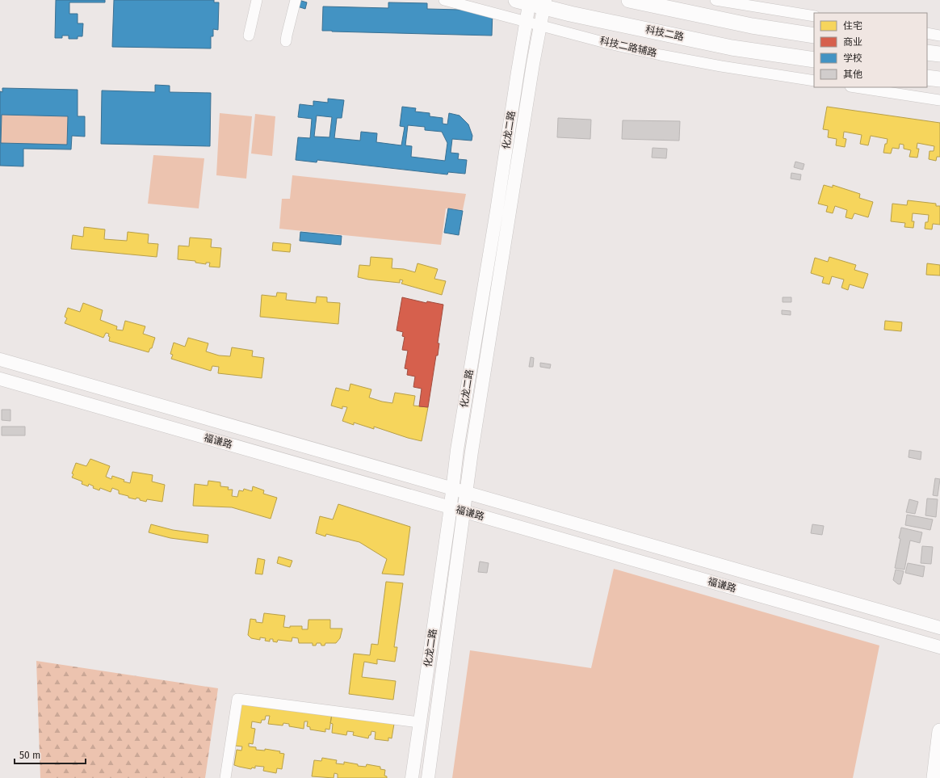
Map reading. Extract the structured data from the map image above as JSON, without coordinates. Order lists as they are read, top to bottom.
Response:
{
  "streets": {
    "main road": ["科技二路"],
    "street": ["科技二路辅路", "化龙二路", "福谦路"]
  },
  "crossings": [
    ["科技二路", "化龙二路"],
    ["科技二路辅路", "化龙二路"],
    ["化龙二路", "福谦路"]
  ],
  "legend": [
    "住宅",
    "商业",
    "学校",
    "其他"
  ],
  "scale_bar": "50 m"
}
